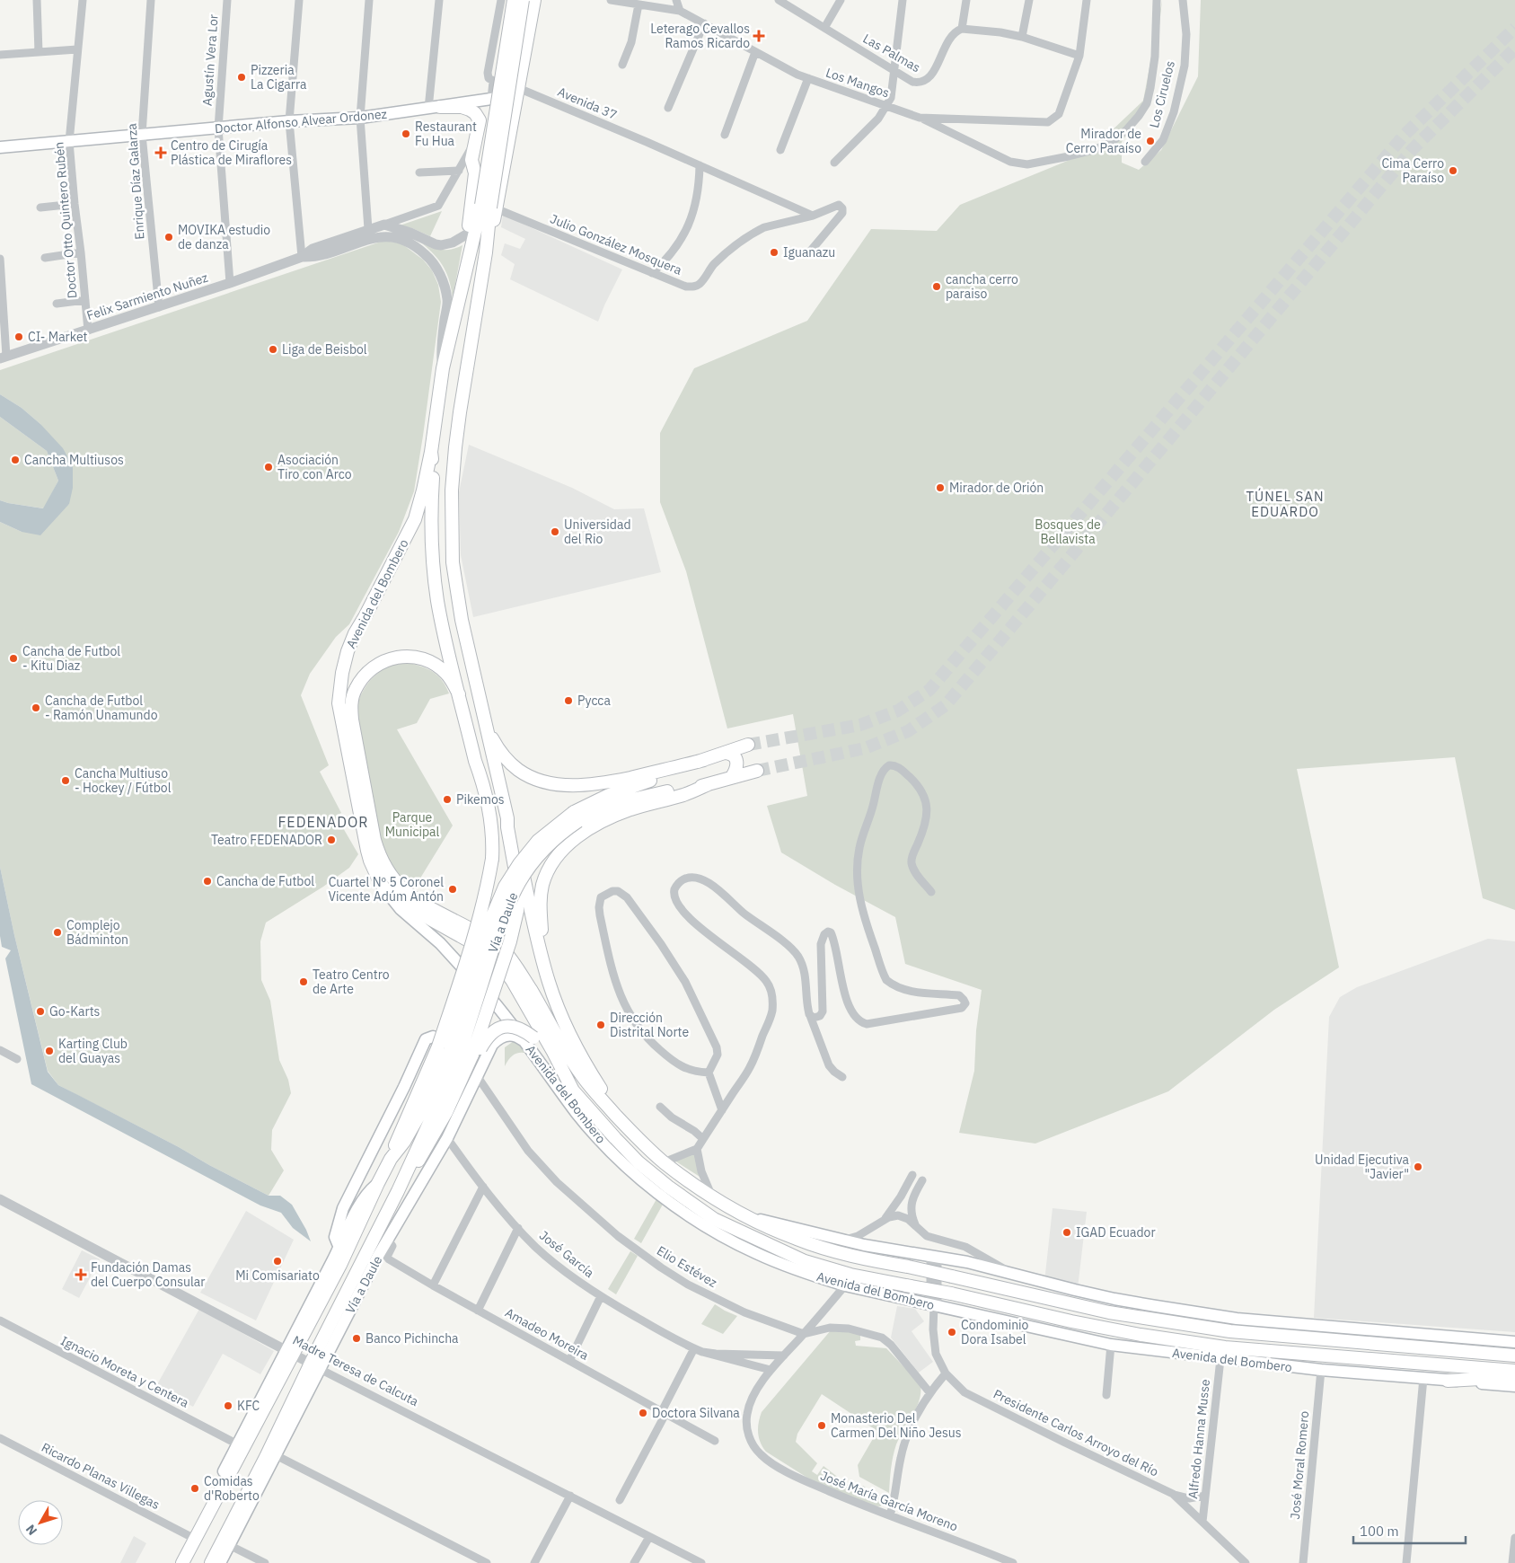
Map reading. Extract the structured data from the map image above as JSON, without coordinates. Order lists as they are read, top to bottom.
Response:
{
  "streets": {
    "main road": ["Doctor Alfonso Alvear Ordonez", "Avenida del Bombero", "Vía a Daule"],
    "street": [
      "Las Palmas",
      "Agustín Vera Lor",
      "Los Mangos",
      "Los Ciruelos",
      "Avenida 37",
      "Enrique Díaz Galarza",
      "Doctor Otto Quintero Rubén",
      "Julio González Mosquera",
      "Felix Sarmiento Nuñez",
      "José García",
      "Elio Estévez",
      "Amadeo Moreira",
      "Madre Teresa de Calcuta",
      "Ignacio Moreta y Centera",
      "Presidente Carlos Arroyo del Río",
      "Alfredo Hanna Musse",
      "José Moral Romero",
      "Ricardo Planas Villegas",
      "José María García Moreno"
    ]
  },
  "crossings": [
    ["Agustín Vera Lor", "Doctor Alfonso Alvear Ordonez"],
    ["Agustín Vera Lor", "Felix Sarmiento Nuñez"],
    ["Avenida 37", "Doctor Alfonso Alvear Ordonez"],
    ["Avenida 37", "Julio González Mosquera"],
    ["Doctor Alfonso Alvear Ordonez", "Enrique Díaz Galarza"],
    ["Doctor Alfonso Alvear Ordonez", "Doctor Otto Quintero Rubén"],
    ["Enrique Díaz Galarza", "Felix Sarmiento Nuñez"],
    ["Doctor Otto Quintero Rubén", "Felix Sarmiento Nuñez"],
    ["Avenida del Bombero", "Vía a Daule"],
    ["Avenida del Bombero", "Presidente Carlos Arroyo del Río"],
    ["Avenida del Bombero", "Alfredo Hanna Musse"],
    ["Avenida del Bombero", "José Moral Romero"],
    ["Vía a Daule", "José García"],
    ["Vía a Daule", "Elio Estévez"],
    ["Vía a Daule", "Amadeo Moreira"],
    ["Vía a Daule", "Madre Teresa de Calcuta"],
    ["Vía a Daule", "Ignacio Moreta y Centera"],
    ["Vía a Daule", "Ricardo Planas Villegas"],
    ["José García", "José María García Moreno"],
    ["Presidente Carlos Arroyo del Río", "Alfredo Hanna Musse"]
  ],
  "districts": ["TÚNEL SAN EDUARDO", "FEDENADOR"],
  "parks": ["Bosques de Bellavista", "Parque Municipal"],
  "places": {
    "health": ["Leterago Cevallos Ramos Ricardo", "Centro de Cirugía Plástica de Miraflores", "Fundación Damas del Cuerpo Consular"],
    "other": [
      "Pizzeria La Cigarra",
      "Restaurant Fu Hua",
      "Mirador de Cerro Paraíso",
      "Cima Cerro Paraíso",
      "MOVIKA estudio de danza",
      "Iguanazu",
      "cancha cerro paraiso",
      "CI- Market",
      "Liga de Beisbol",
      "Cancha Multiusos",
      "Asociación Tiro con Arco",
      "Mirador de Orión",
      "Universidad del Rio",
      "Cancha de Futbol - Kitu Diaz",
      "Pycca",
      "Cancha de Futbol - Ramón Unamundo",
      "Cancha Multiuso - Hockey / Fútbol",
      "Pikemos",
      "Teatro FEDENADOR",
      "Cancha de Futbol",
      "Cuartel Nº 5 Coronel Vicente Adúm Antón",
      "Complejo Bádminton",
      "Teatro Centro de Arte",
      "Go-Karts",
      "Dirección Distrital Norte",
      "Karting Club del Guayas",
      "Unidad Ejecutiva \"Javier\"",
      "IGAD Ecuador",
      "Mi Comisariato",
      "Condominio Dora Isabel",
      "Banco Pichincha",
      "KFC",
      "Doctora Silvana",
      "Monasterio Del Carmen Del Niño Jesus",
      "Comidas d'Roberto"
    ]
  },
  "scale_bar": "100 m",
  "north": "bottom left"
}
